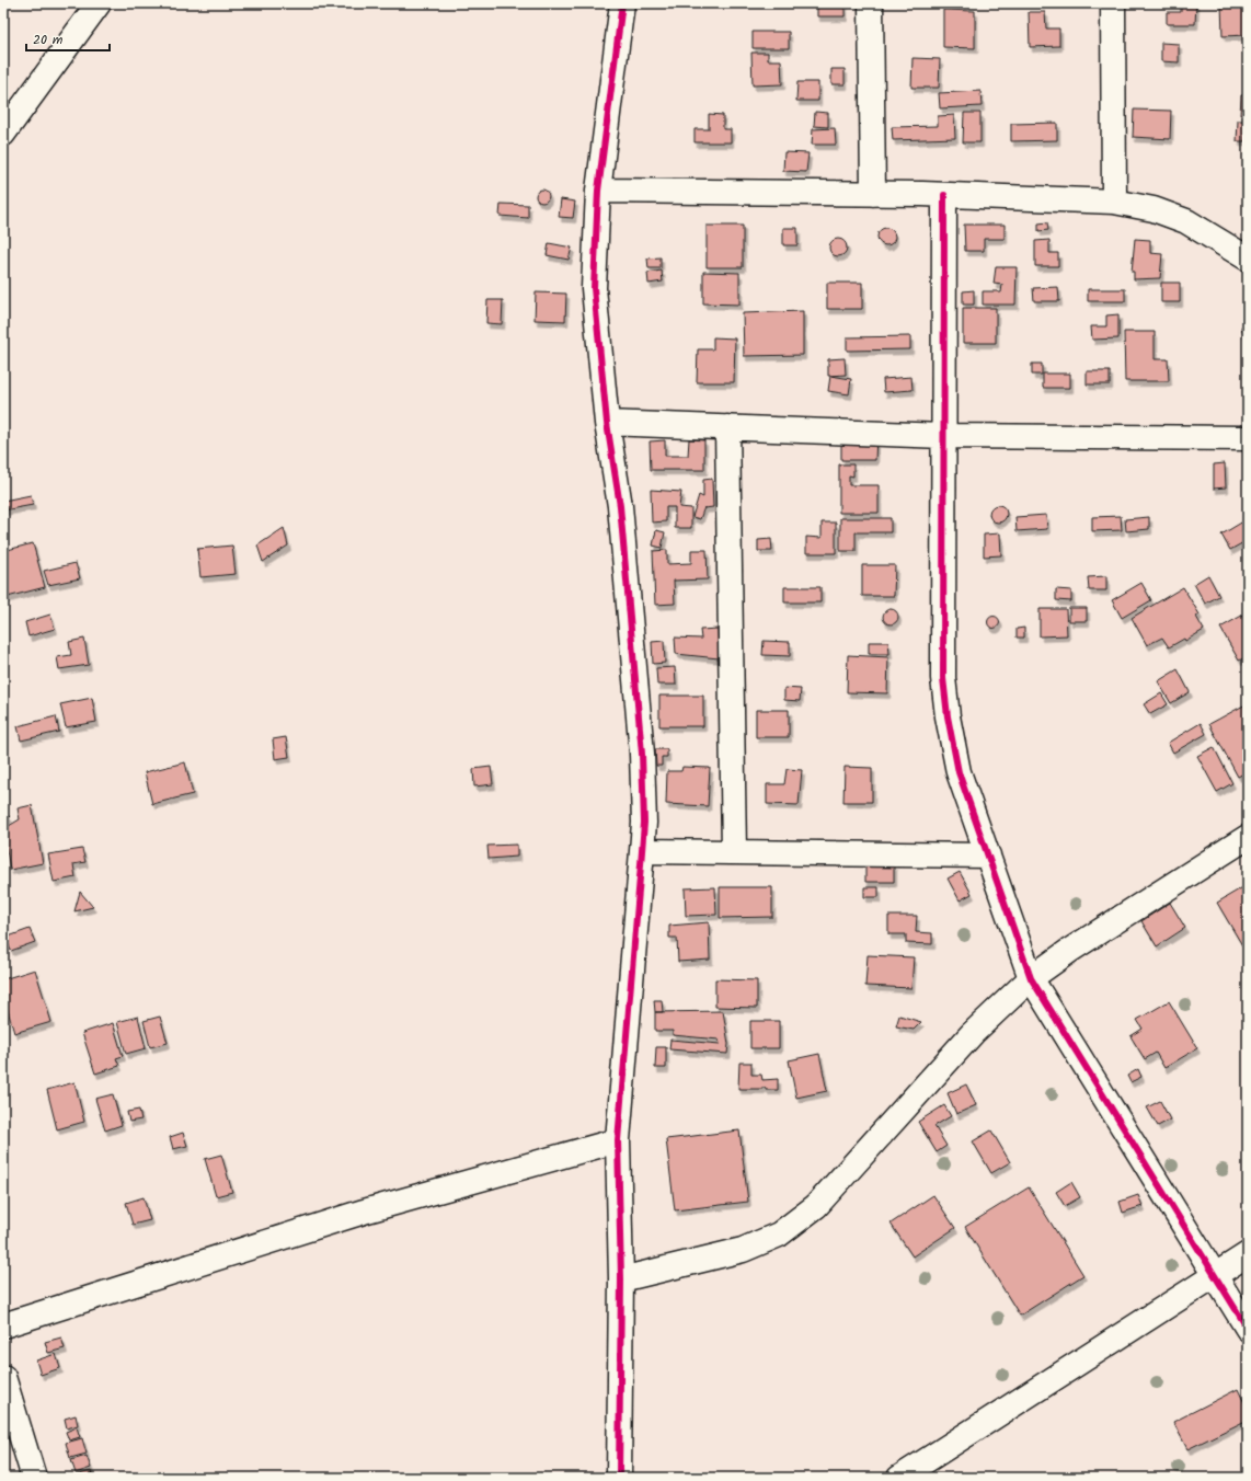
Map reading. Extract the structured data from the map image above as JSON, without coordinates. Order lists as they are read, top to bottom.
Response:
{
  "scale_bar": "20 m"
}
